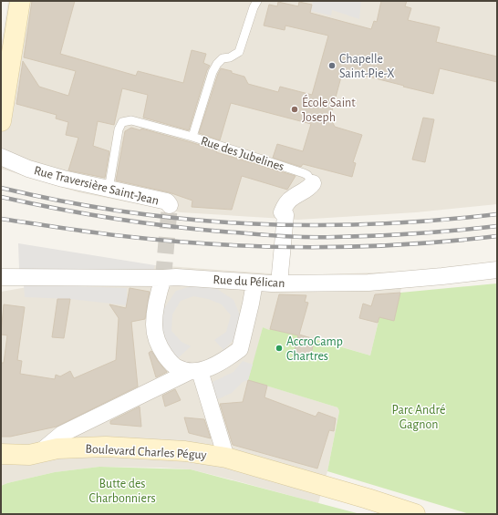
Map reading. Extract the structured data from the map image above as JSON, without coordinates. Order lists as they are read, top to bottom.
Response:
{
  "streets": {
    "main road": ["Boulevard Charles Péguy"],
    "street": ["Rue des Jubelines", "Rue Traversière Saint-Jean", "Rue du Pélican"]
  },
  "crossings": [
    ["Rue des Jubelines", "Rue Traversière Saint-Jean"],
    ["Rue des Jubelines", "Rue du Pélican"]
  ],
  "parks": ["Parc André Gagnon", "Butte des Charbonniers"],
  "places": ["Chapelle Saint-Pie-X", "École Saint Joseph", "AccroCamp Chartres"]
}
